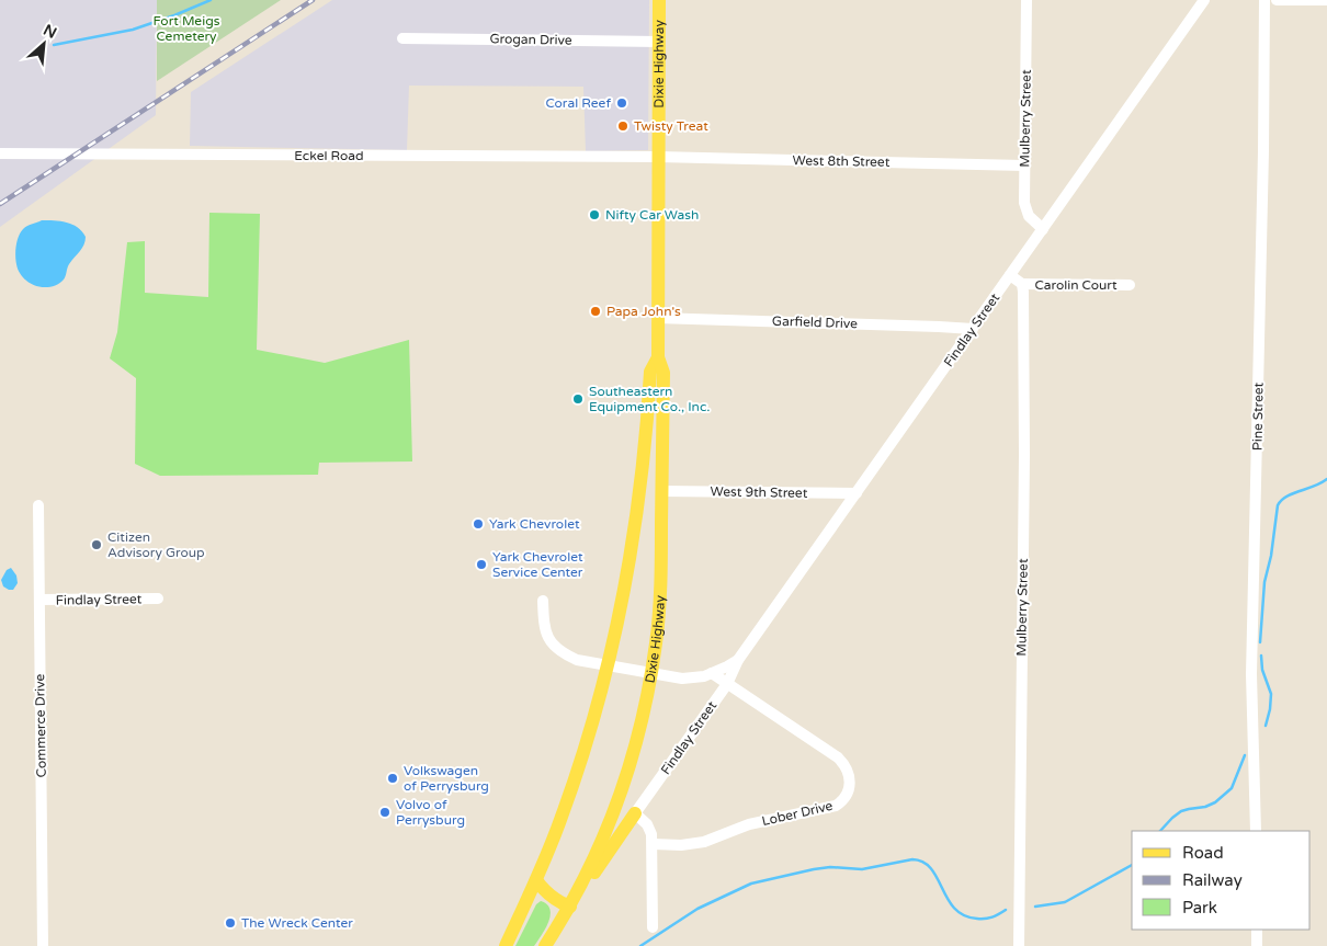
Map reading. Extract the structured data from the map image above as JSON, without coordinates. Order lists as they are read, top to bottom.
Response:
{
  "streets": {
    "main road": ["Dixie Highway"],
    "street": [
      "Grogan Drive",
      "Mulberry Street",
      "Eckel Road",
      "West 8th Street",
      "Carolin Court",
      "Garfield Drive",
      "Findlay Street",
      "Pine Street",
      "West 9th Street",
      "Commerce Drive",
      "Lober Drive"
    ]
  },
  "crossings": [
    ["Grogan Drive", "Dixie Highway"],
    ["Dixie Highway", "Eckel Road"],
    ["Dixie Highway", "West 8th Street"],
    ["Dixie Highway", "Garfield Drive"],
    ["Dixie Highway", "Findlay Street"],
    ["Dixie Highway", "West 9th Street"],
    ["Mulberry Street", "West 8th Street"],
    ["Mulberry Street", "Carolin Court"],
    ["Mulberry Street", "Findlay Street"],
    ["Eckel Road", "West 8th Street"],
    ["Garfield Drive", "Findlay Street"],
    ["Findlay Street", "West 9th Street"],
    ["Findlay Street", "Commerce Drive"],
    ["Findlay Street", "Lober Drive"]
  ],
  "parks": ["Fort Meigs Cemetery"],
  "places": [
    "Coral Reef",
    "Twisty Treat",
    "Nifty Car Wash",
    "Papa John's",
    "Southeastern Equipment Co., Inc.",
    "Yark Chevrolet",
    "Citizen Advisory Group",
    "Yark Chevrolet Service Center",
    "Volkswagen of Perrysburg",
    "Volvo of Perrysburg",
    "The Wreck Center"
  ],
  "legend": ["Road", "Railway", "Park"],
  "north": "top right"
}
